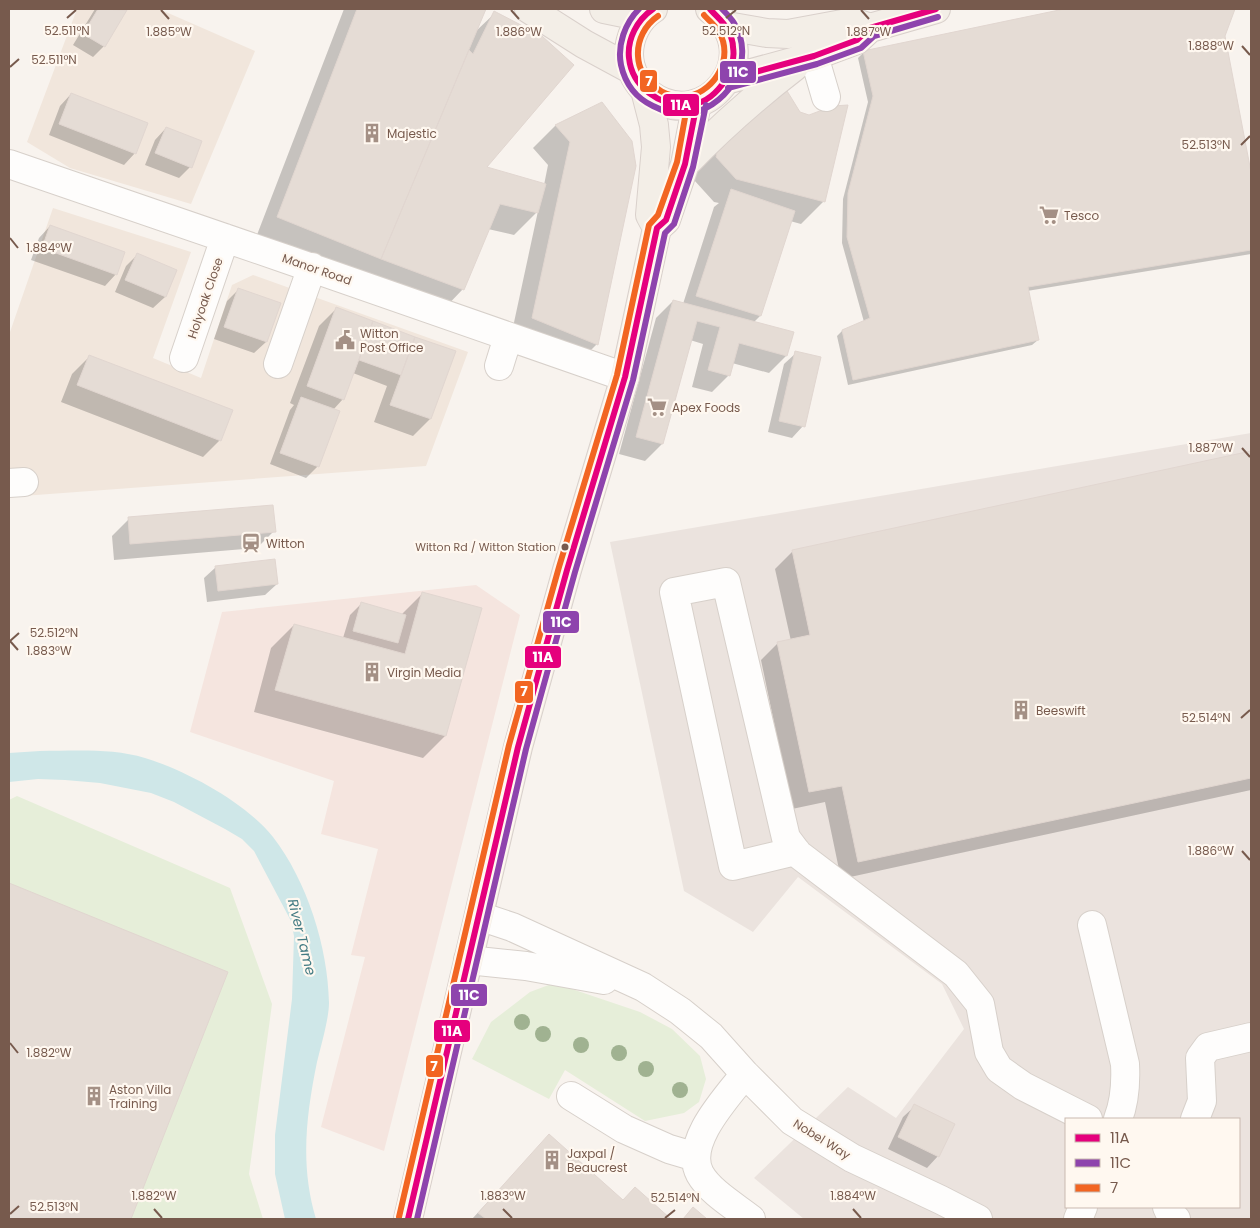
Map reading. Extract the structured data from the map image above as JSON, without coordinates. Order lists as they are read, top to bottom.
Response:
{
  "streets": {
    "street": ["Manor Road", "Holyoak Close", "Nobel Way"]
  },
  "crossings": [
    ["Manor Road", "Holyoak Close"]
  ],
  "water": ["River Tame"],
  "places": {
    "building": [
      "Majestic",
      "Virgin Media",
      "Beeswift",
      "Aston Villa Training",
      "Jaxpal / Beaucrest"
    ],
    "supermarket": ["Tesco", "Apex Foods"],
    "public building": ["Witton Post Office"],
    "station": ["Witton"],
    "other": ["Witton Rd / Witton Station"]
  },
  "lines": ["transit line 11A", "transit line 11C", "transit line 7"],
  "legend": ["11A", "11C", "7"],
  "coordinates": [
    "52.511°N",
    "52.512°N",
    "1.885°W",
    "1.886°W",
    "1.887°W",
    "1.888°W",
    "52.513°N",
    "1.884°W",
    "1.883°W",
    "52.514°N",
    "1.882°W"
  ]
}
